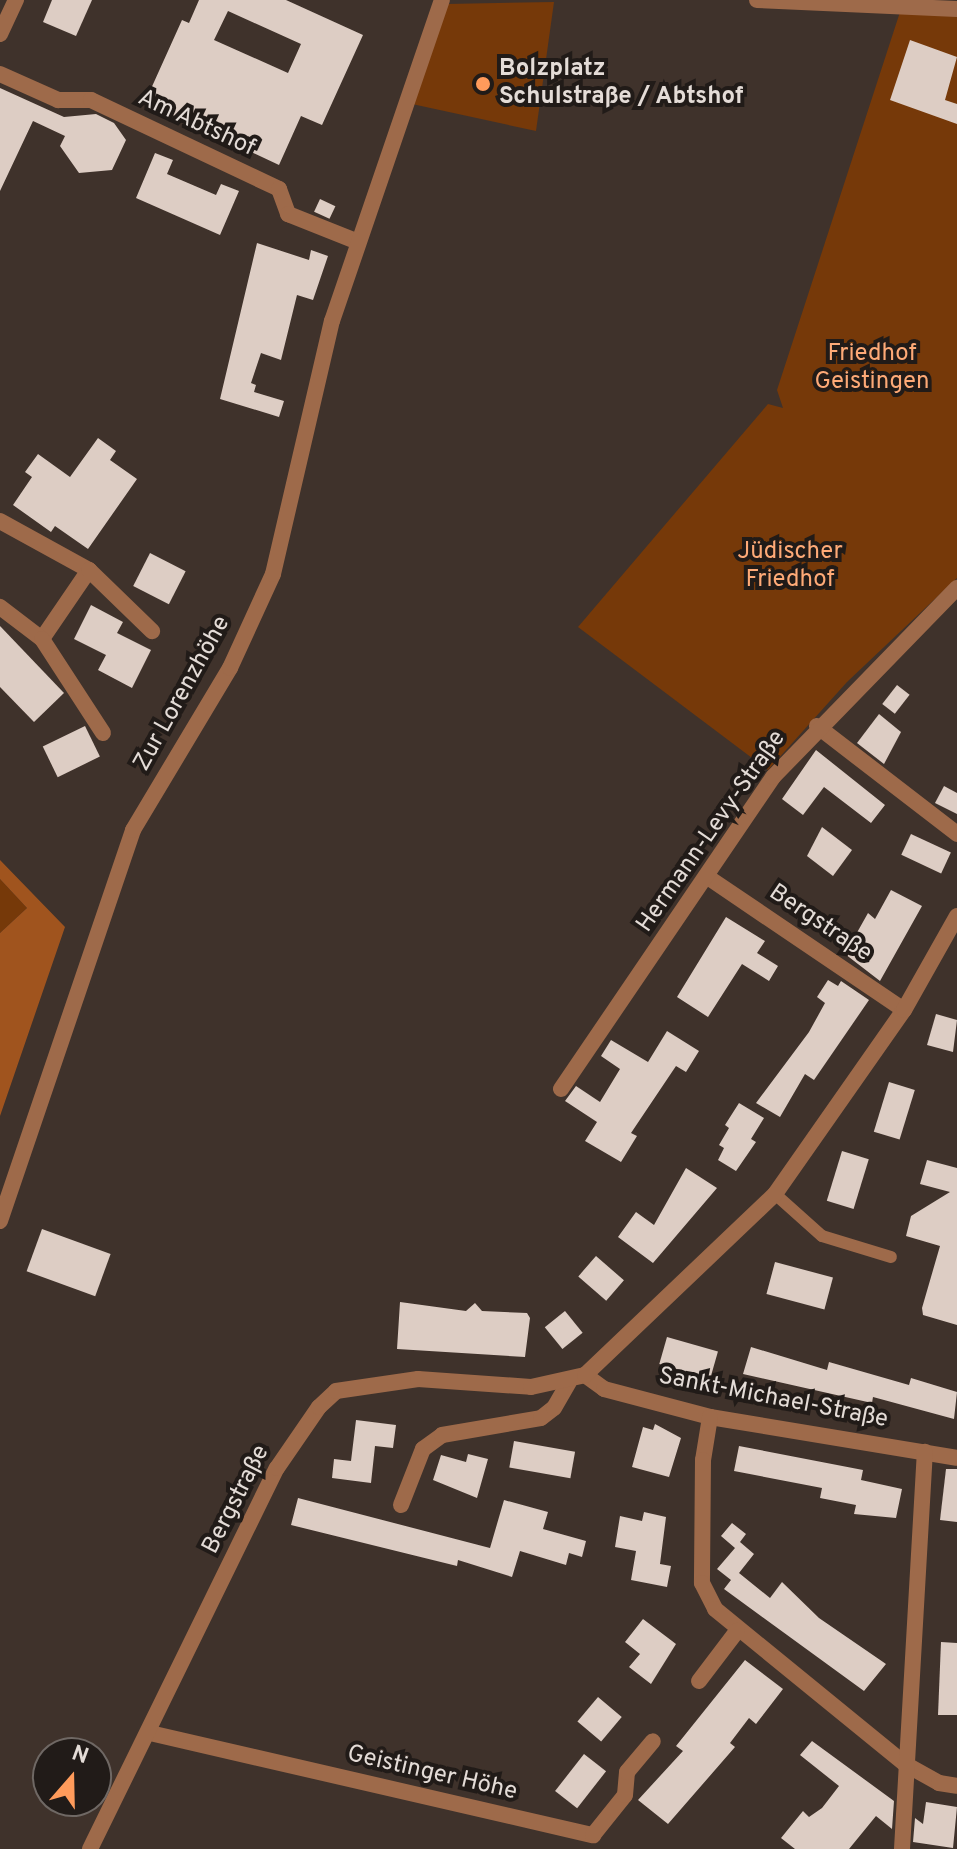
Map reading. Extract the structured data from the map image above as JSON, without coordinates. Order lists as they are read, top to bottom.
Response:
{
  "streets": {
    "street": [
      "Am Abtshof",
      "Zur Lorenzhöhe",
      "Hermann-Levy-Straße",
      "Bergstraße",
      "Sankt-Michael-Straße",
      "Geistinger Höhe"
    ]
  },
  "crossings": [
    ["Am Abtshof", "Zur Lorenzhöhe"],
    ["Hermann-Levy-Straße", "Bergstraße"],
    ["Bergstraße", "Sankt-Michael-Straße"],
    ["Bergstraße", "Geistinger Höhe"]
  ],
  "parks": ["Friedhof Geistingen", "Jüdischer Friedhof"],
  "places": ["Bolzplatz Schulstraße / Abtshof"],
  "north": "top"
}
